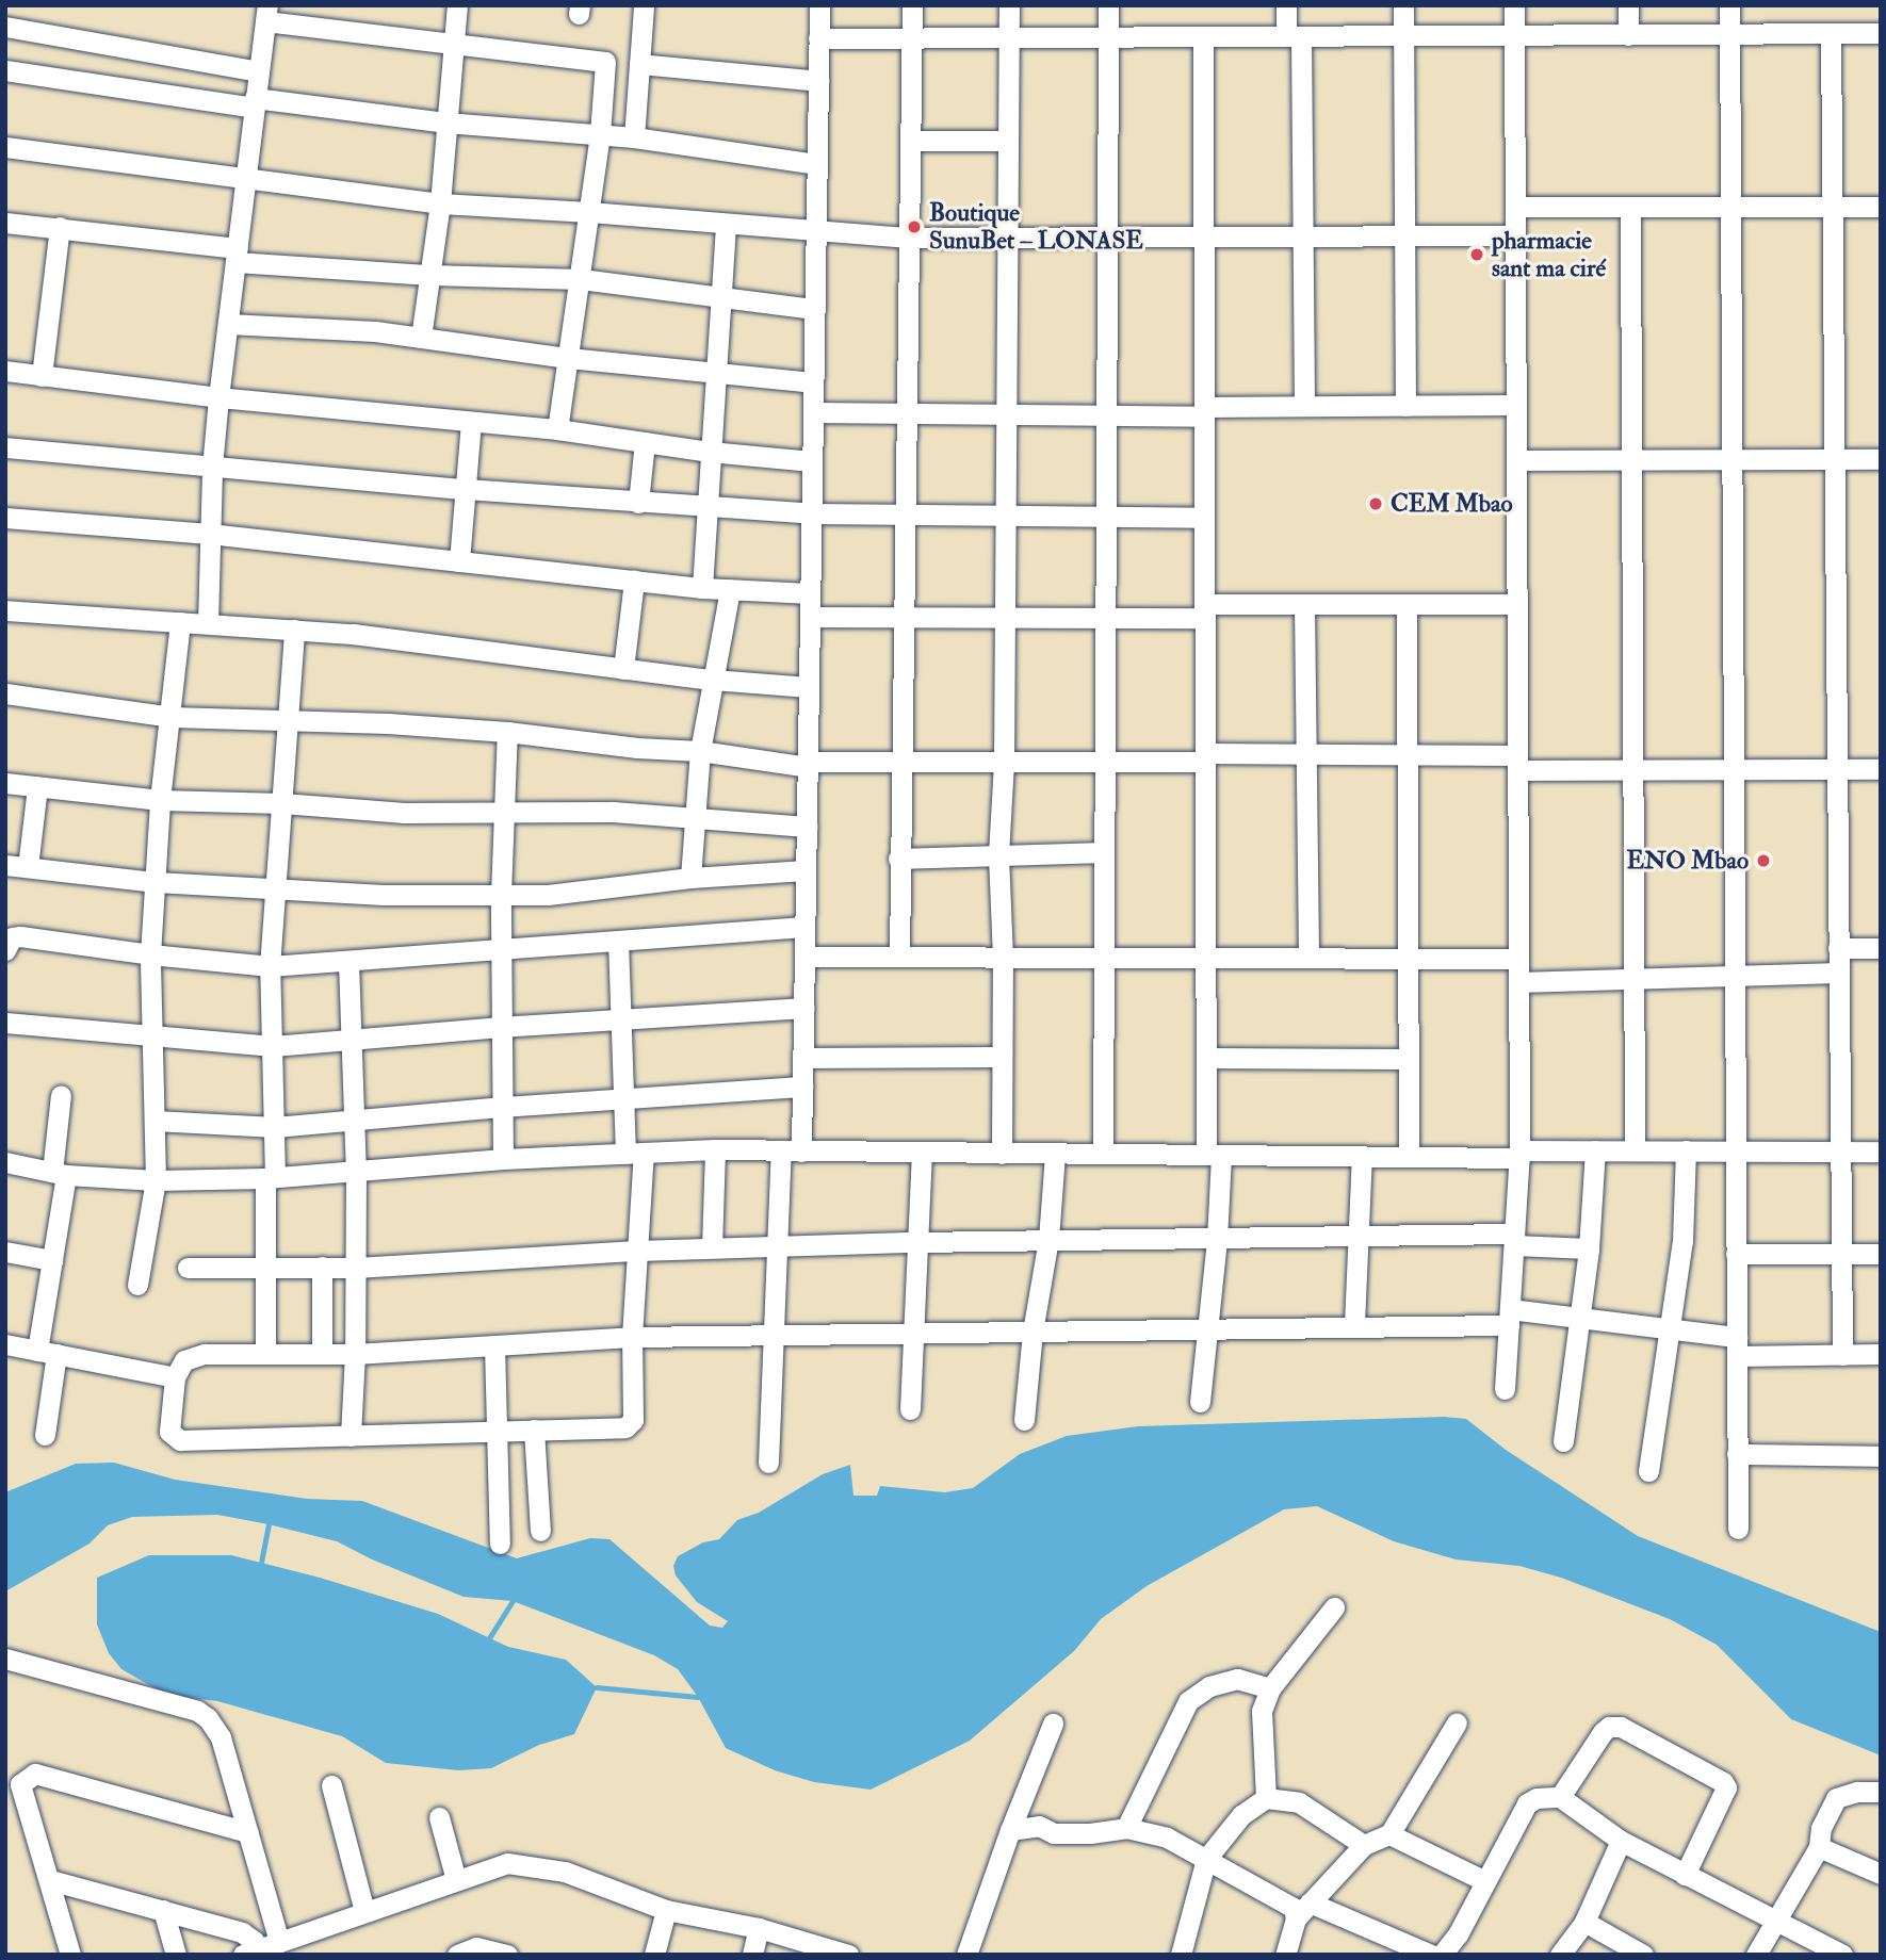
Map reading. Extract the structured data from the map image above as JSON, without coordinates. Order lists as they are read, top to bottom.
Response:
{
  "places": [
    "Boutique SunuBet – LONASE",
    "pharmacie sant ma ciré",
    "CEM Mbao",
    "ENO Mbao"
  ]
}
